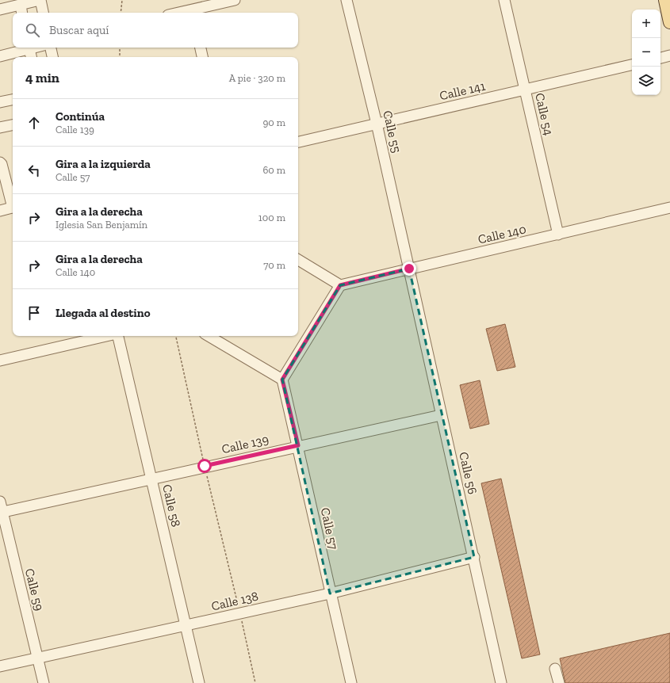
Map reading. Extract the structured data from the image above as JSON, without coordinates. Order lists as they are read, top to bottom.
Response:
{
  "streets": {
    "street": [
      "Calle 141",
      "Calle 54",
      "Calle 55",
      "Calle 140",
      "Calle 139",
      "Calle 56",
      "Calle 58",
      "Calle 57",
      "Calle 59",
      "Calle 138"
    ]
  },
  "crossings": [
    ["Calle 141", "Calle 54"],
    ["Calle 141", "Calle 55"],
    ["Calle 54", "Calle 140"],
    ["Calle 55", "Calle 140"],
    ["Calle 55", "Calle 56"],
    ["Calle 140", "Calle 56"],
    ["Calle 139", "Calle 56"],
    ["Calle 139", "Calle 58"],
    ["Calle 139", "Calle 57"],
    ["Calle 139", "Calle 59"],
    ["Calle 56", "Calle 138"],
    ["Calle 58", "Calle 138"],
    ["Calle 57", "Calle 138"],
    ["Calle 59", "Calle 138"]
  ],
  "page": {
    "map_buttons": ["+", "−"],
    "search": "Buscar aquí",
    "heading": ["4 min", "A pie · 320 m"],
    "list": [
      ["Continúa", "Calle 139", "90 m"],
      ["Gira a la izquierda", "Calle 57", "60 m"],
      ["Gira a la derecha", "Iglesia San Benjamín", "100 m"],
      ["Gira a la derecha", "Calle 140", "70 m"],
      "Llegada al destino"
    ]
  }
}
